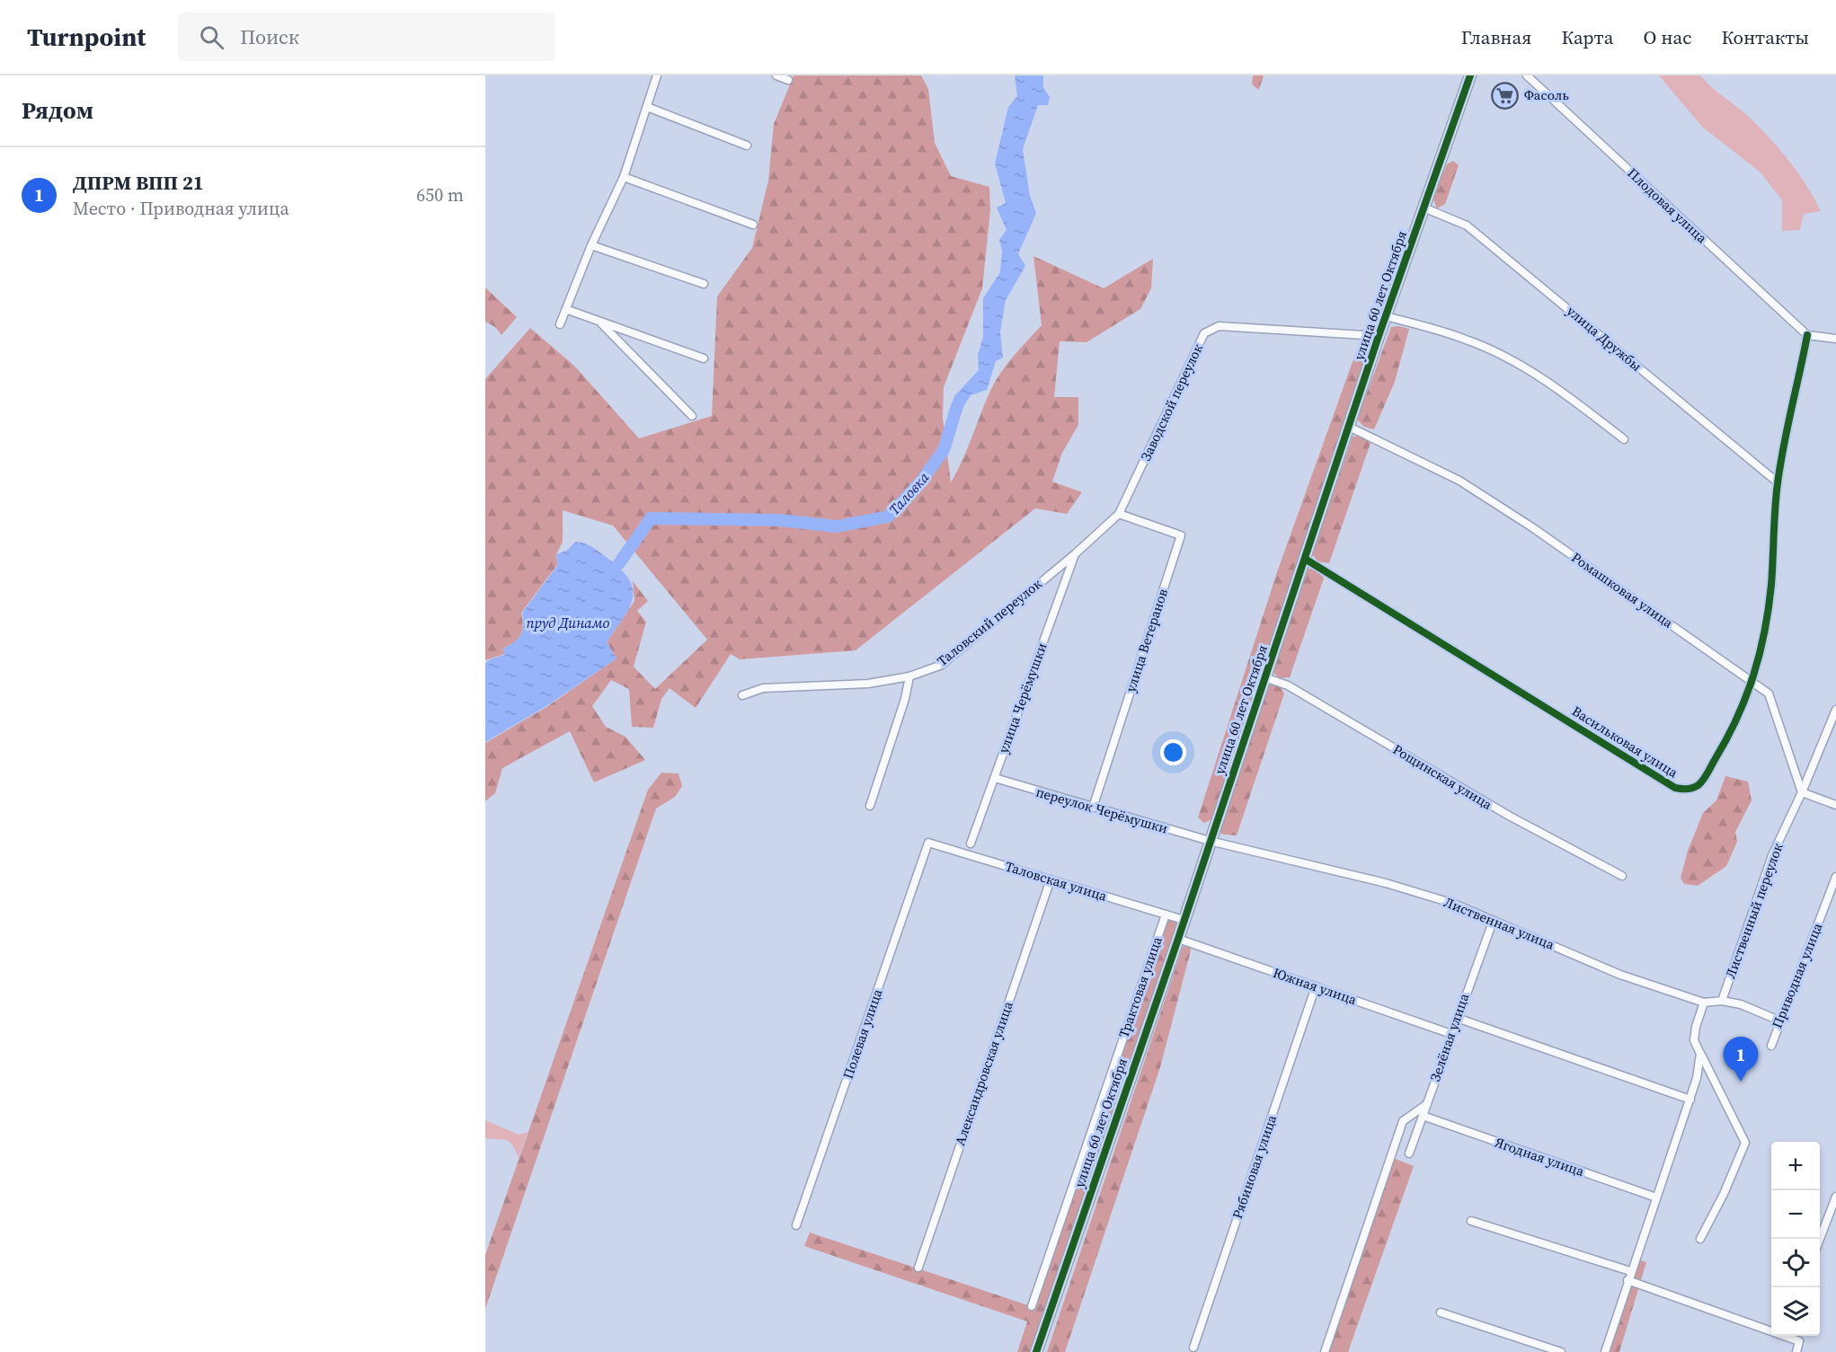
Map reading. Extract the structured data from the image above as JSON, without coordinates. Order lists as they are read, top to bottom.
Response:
{
  "streets": {
    "street": [
      "Плодовая улица",
      "улица 60 лет Октября",
      "улица Дружбы",
      "Заводской переулок",
      "Ромашковая улица",
      "Таловский переулок",
      "улица Ветеранов",
      "улица Черёмушки",
      "Васильковая улица",
      "Рощинская улица",
      "переулок Черёмушки",
      "Таловская улица",
      "Лиственный переулок",
      "Лиственная улица",
      "Приводная улица",
      "Южная улица",
      "Трактовая улица",
      "Полевая улица",
      "Зелёная улица",
      "Александровская улица",
      "Ягодная улица",
      "Рябиновая улица"
    ]
  },
  "crossings": [
    ["Плодовая улица", "Васильковая улица"],
    ["улица 60 лет Октября", "улица Дружбы"],
    ["улица 60 лет Октября", "Заводской переулок"],
    ["улица 60 лет Октября", "Ромашковая улица"],
    ["улица 60 лет Октября", "Васильковая улица"],
    ["улица 60 лет Октября", "Рощинская улица"],
    ["улица 60 лет Октября", "переулок Черёмушки"],
    ["улица 60 лет Октября", "Таловская улица"],
    ["улица 60 лет Октября", "Лиственная улица"],
    ["улица 60 лет Октября", "Южная улица"],
    ["улица Дружбы", "Васильковая улица"],
    ["Заводской переулок", "Таловский переулок"],
    ["Заводской переулок", "улица Ветеранов"],
    ["Ромашковая улица", "Васильковая улица"],
    ["Ромашковая улица", "Лиственный переулок"],
    ["Таловский переулок", "улица Ветеранов"],
    ["Таловский переулок", "улица Черёмушки"],
    ["улица Ветеранов", "переулок Черёмушки"],
    ["улица Черёмушки", "переулок Черёмушки"],
    ["переулок Черёмушки", "Лиственная улица"],
    ["Таловская улица", "Трактовая улица"],
    ["Таловская улица", "Полевая улица"],
    ["Таловская улица", "Александровская улица"],
    ["Лиственный переулок", "Лиственная улица"],
    ["Лиственная улица", "Приводная улица"],
    ["Лиственная улица", "Зелёная улица"],
    ["Южная улица", "Зелёная улица"],
    ["Южная улица", "Рябиновая улица"],
    ["Зелёная улица", "Ягодная улица"]
  ],
  "water": ["Таловка", "пруд Динамо"],
  "places": {
    "supermarket": ["Фасоль"]
  },
  "page": {
    "header": "Turnpoint",
    "search": "Поиск",
    "nav": [
      "Главная",
      "Карта",
      "О нас",
      "Контакты"
    ],
    "heading": "Рядом",
    "list": [
      {
        "mark": "1",
        "name": "ДПРМ ВПП 21",
        "note": "Место · Приводная улица",
        "value": "650 m"
      }
    ],
    "pins": "1",
    "map_buttons": ["+", "−"]
  }
}
